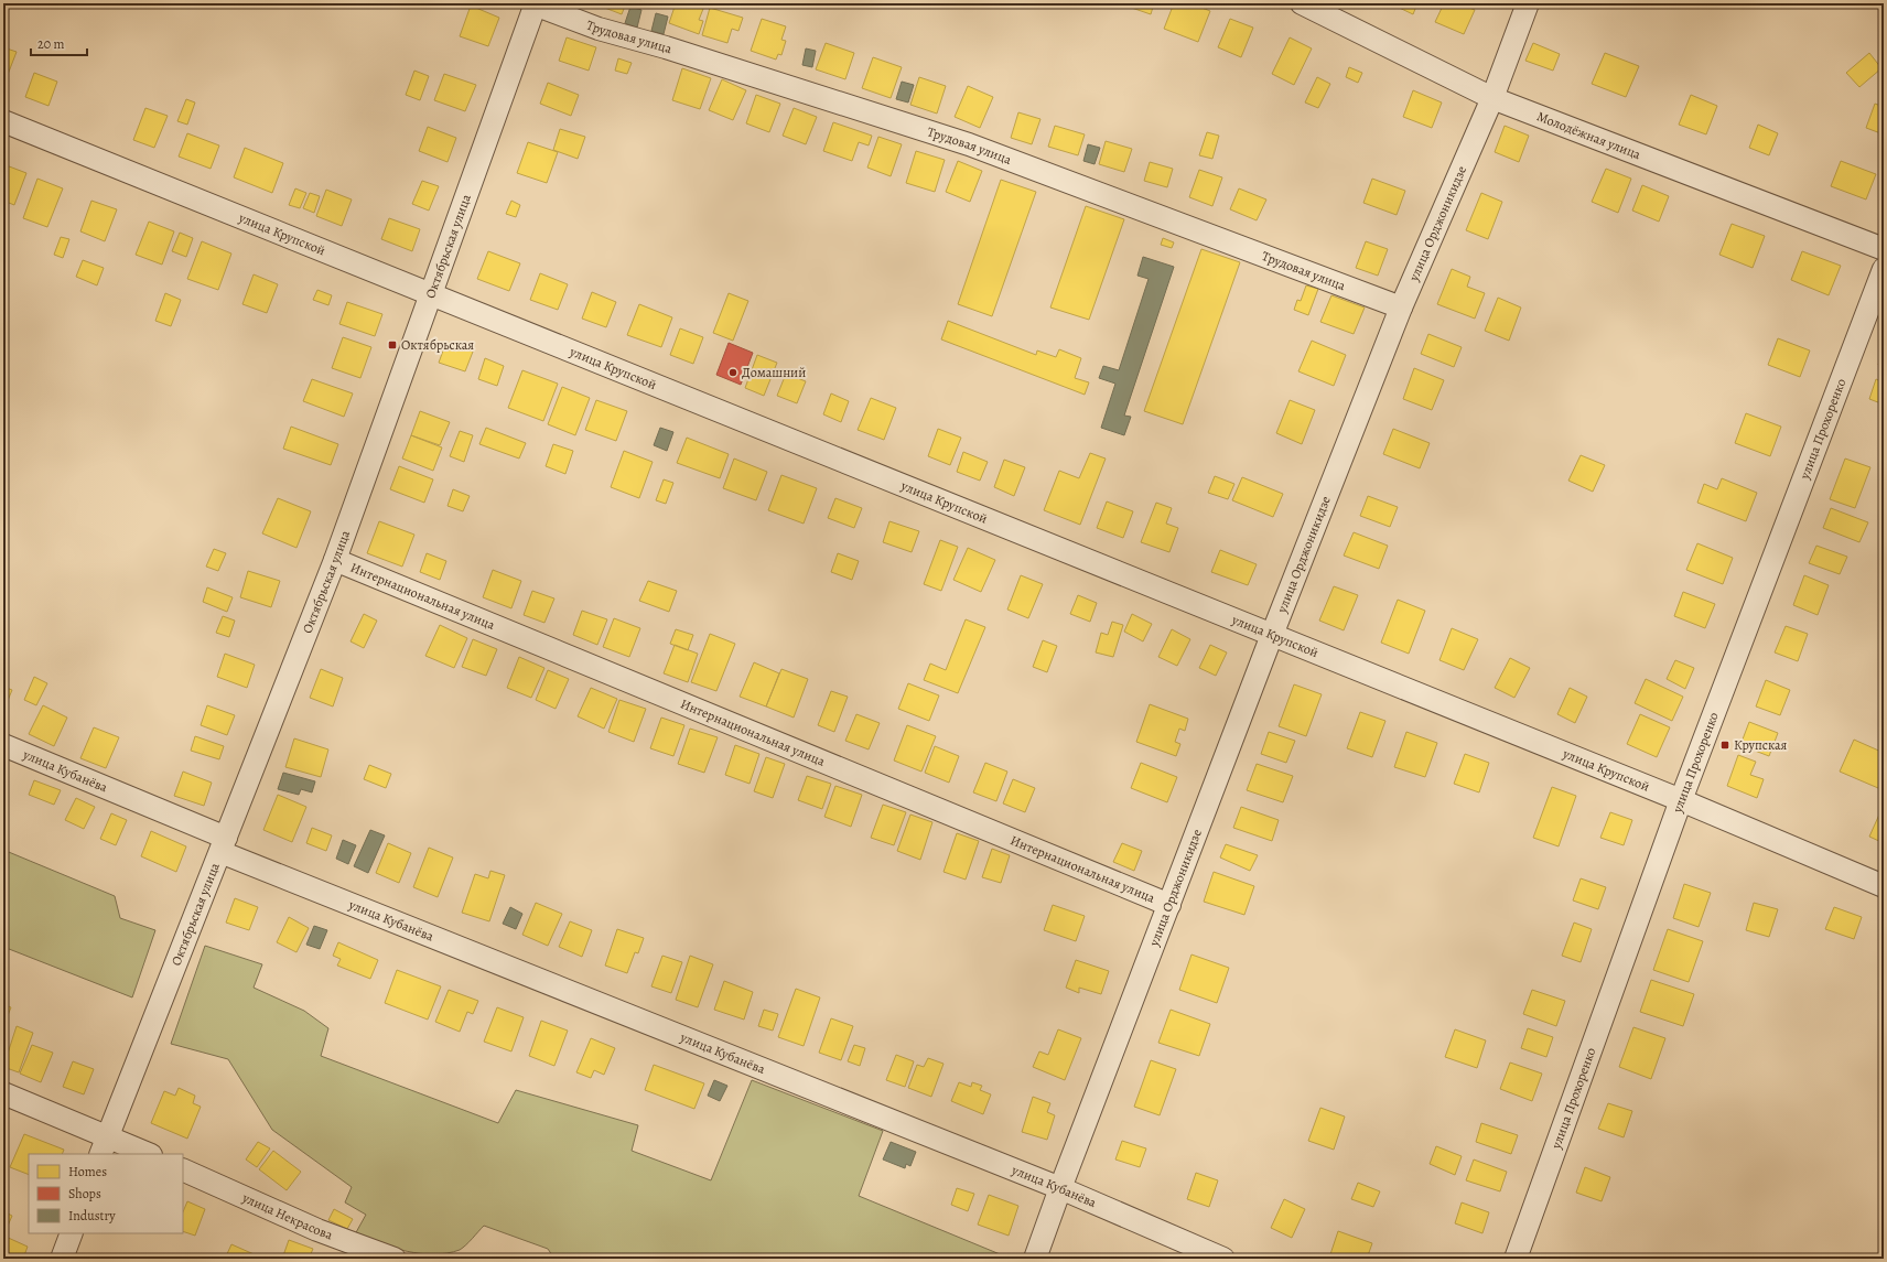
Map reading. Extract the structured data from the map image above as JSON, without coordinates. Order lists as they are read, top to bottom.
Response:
{
  "streets": {
    "street": [
      "Трудовая улица",
      "Молодёжная улица",
      "улица Орджоникидзе",
      "улица Крупской",
      "Октябрьская улица",
      "улица Прохоренко",
      "Интернациональная улица",
      "улица Кубанёва",
      "улица Некрасова"
    ]
  },
  "crossings": [
    ["Трудовая улица", "улица Орджоникидзе"],
    ["Трудовая улица", "Октябрьская улица"],
    ["Молодёжная улица", "улица Орджоникидзе"],
    ["улица Орджоникидзе", "улица Крупской"],
    ["улица Орджоникидзе", "Интернациональная улица"],
    ["улица Орджоникидзе", "улица Кубанёва"],
    ["улица Крупской", "Октябрьская улица"],
    ["улица Крупской", "улица Прохоренко"],
    ["Октябрьская улица", "Интернациональная улица"],
    ["Октябрьская улица", "улица Кубанёва"]
  ],
  "places": {
    "transit": ["Октябрьская", "Крупская"],
    "other": ["Домашний"]
  },
  "legend": ["Homes", "Shops", "Industry"],
  "scale_bar": "20 m"
}
